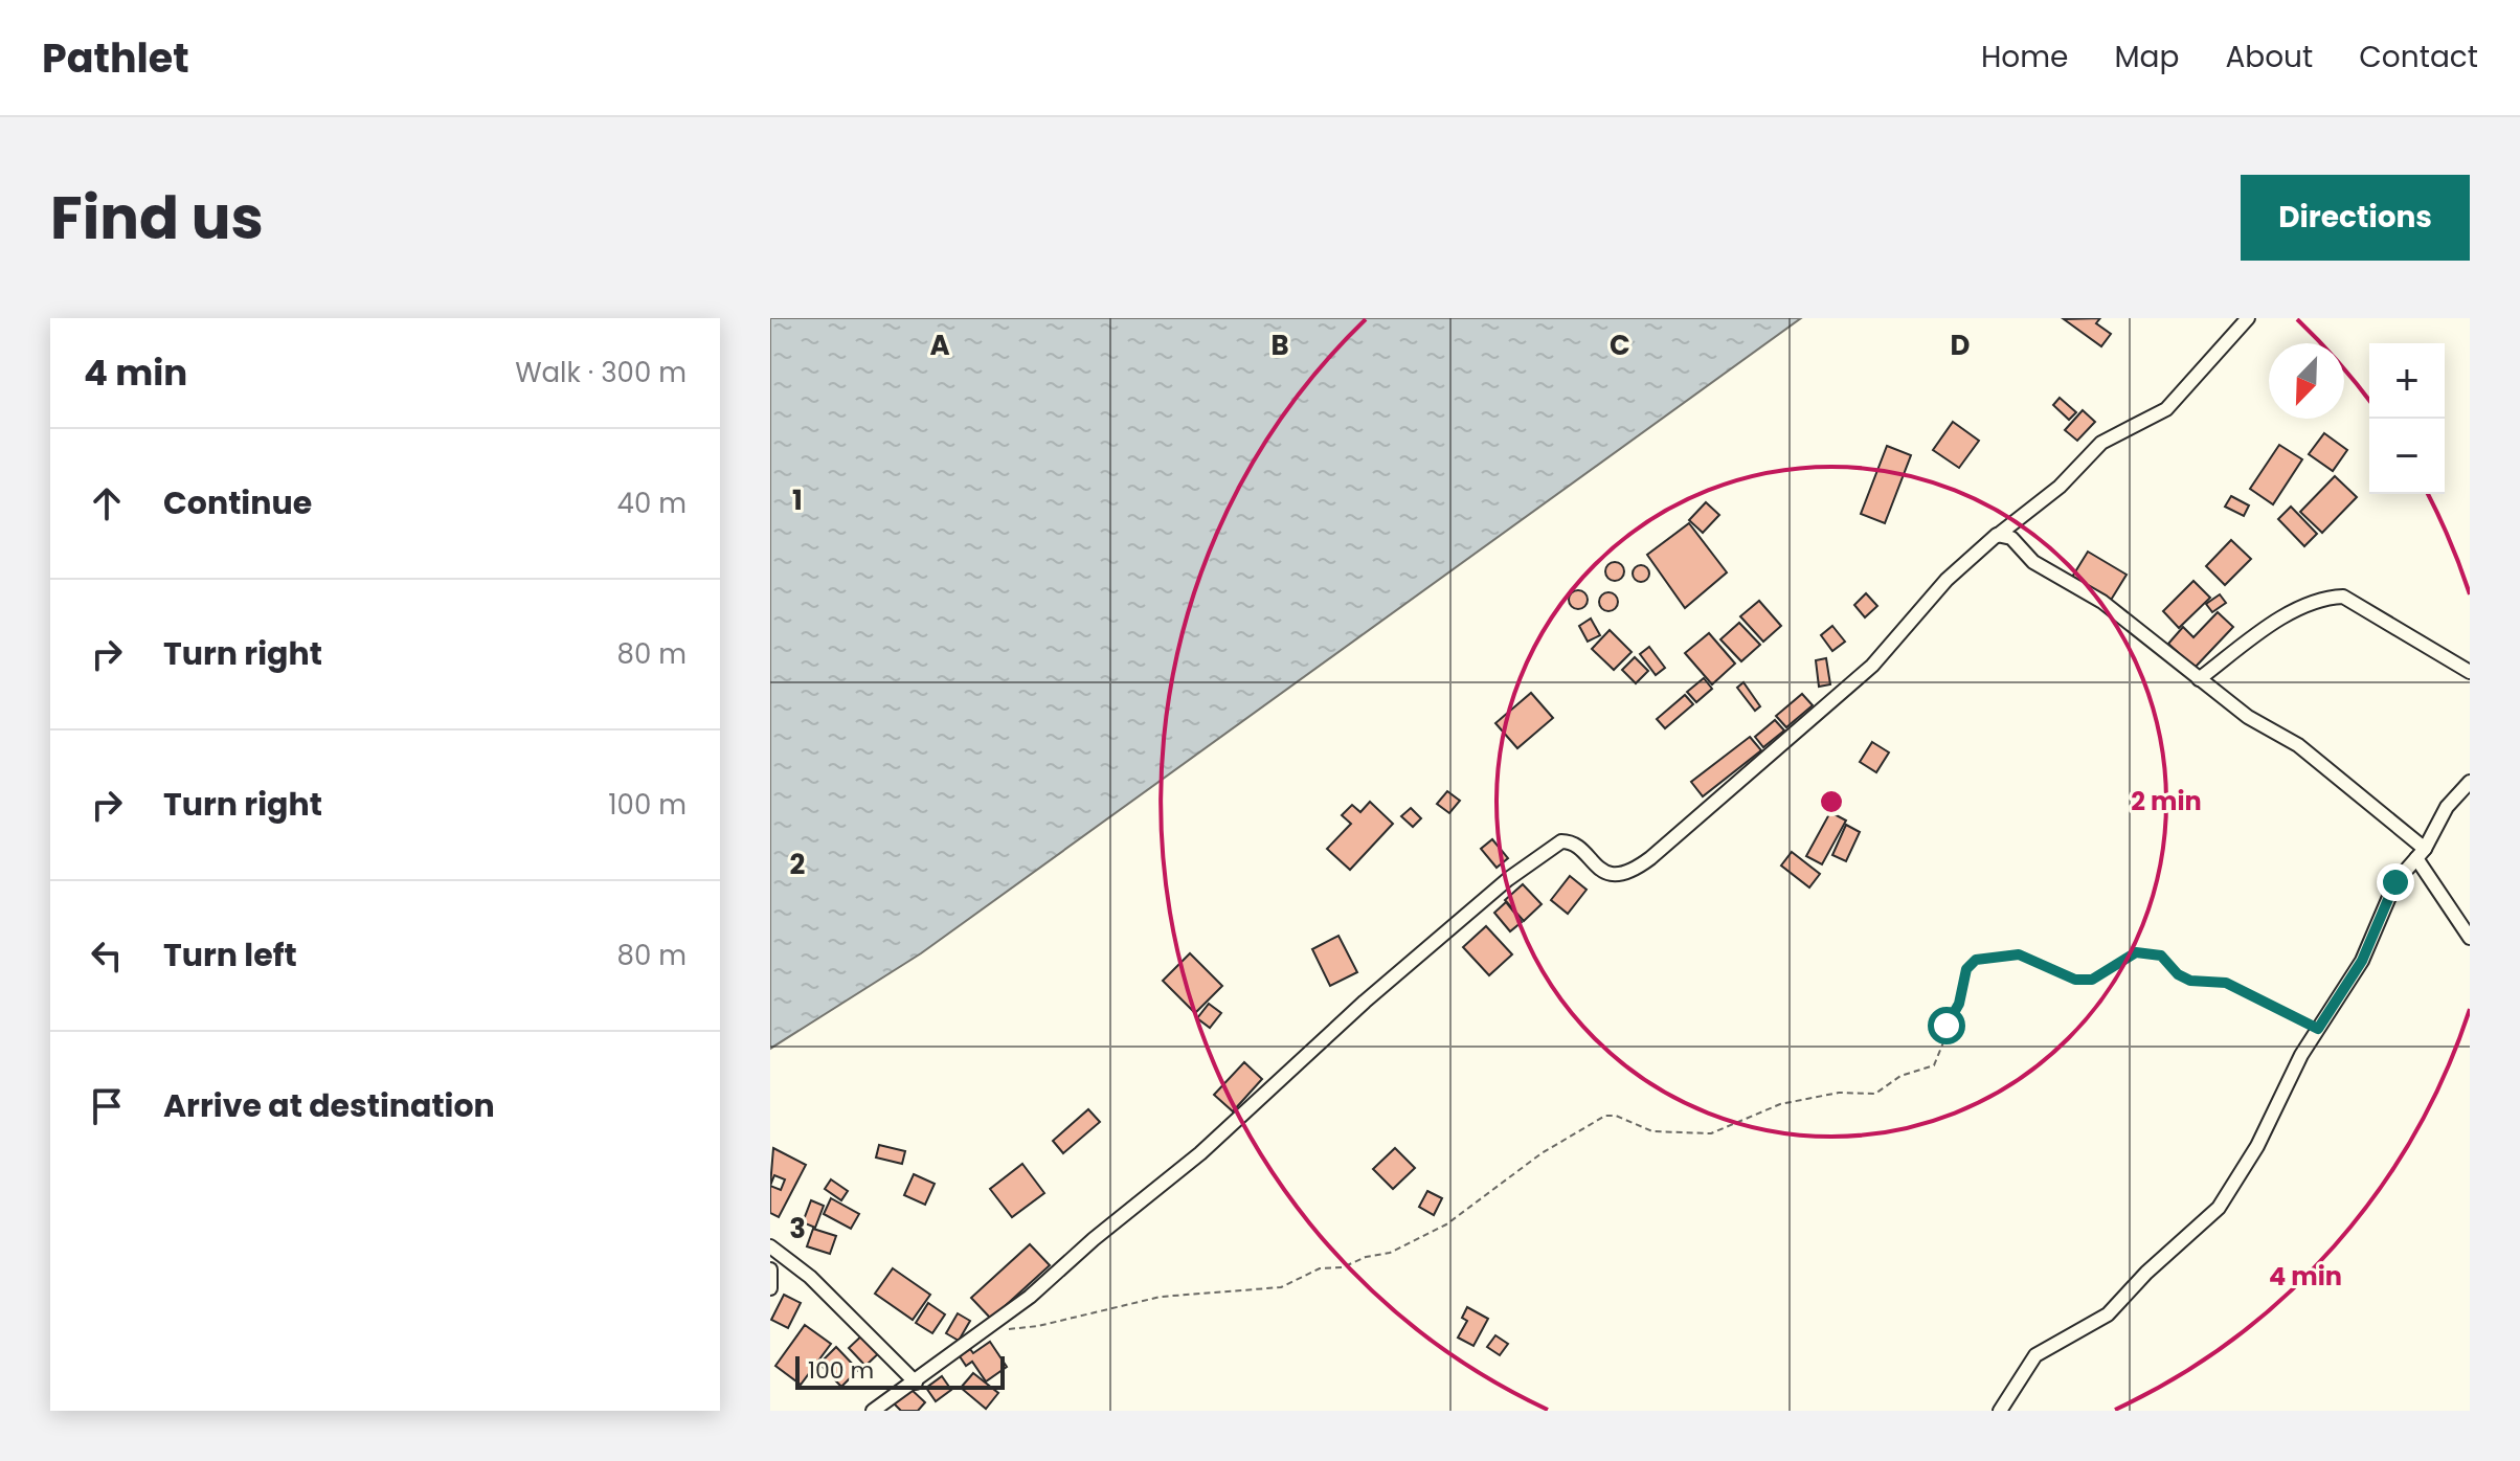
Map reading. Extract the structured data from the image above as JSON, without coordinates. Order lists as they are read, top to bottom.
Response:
{
  "scale_bar": "100 m",
  "north": "bottom left",
  "page": {
    "header": "Pathlet",
    "nav": [
      "Home",
      "Map",
      "About",
      "Contact"
    ],
    "title": "Find us",
    "buttons": "Directions",
    "heading": ["4 min", "Walk · 300 m"],
    "map_buttons": ["+", "−"],
    "list": [
      ["Continue", "40 m"],
      ["Turn right", "80 m"],
      ["Turn right", "100 m"],
      ["Turn left", "80 m"],
      "Arrive at destination"
    ],
    "scale": "100 m"
  },
  "grid": {
    "columns": [
      "A",
      "B",
      "C",
      "D"
    ],
    "rows": ["1", "2", "3"]
  },
  "rings": ["2 min", "4 min"]
}
